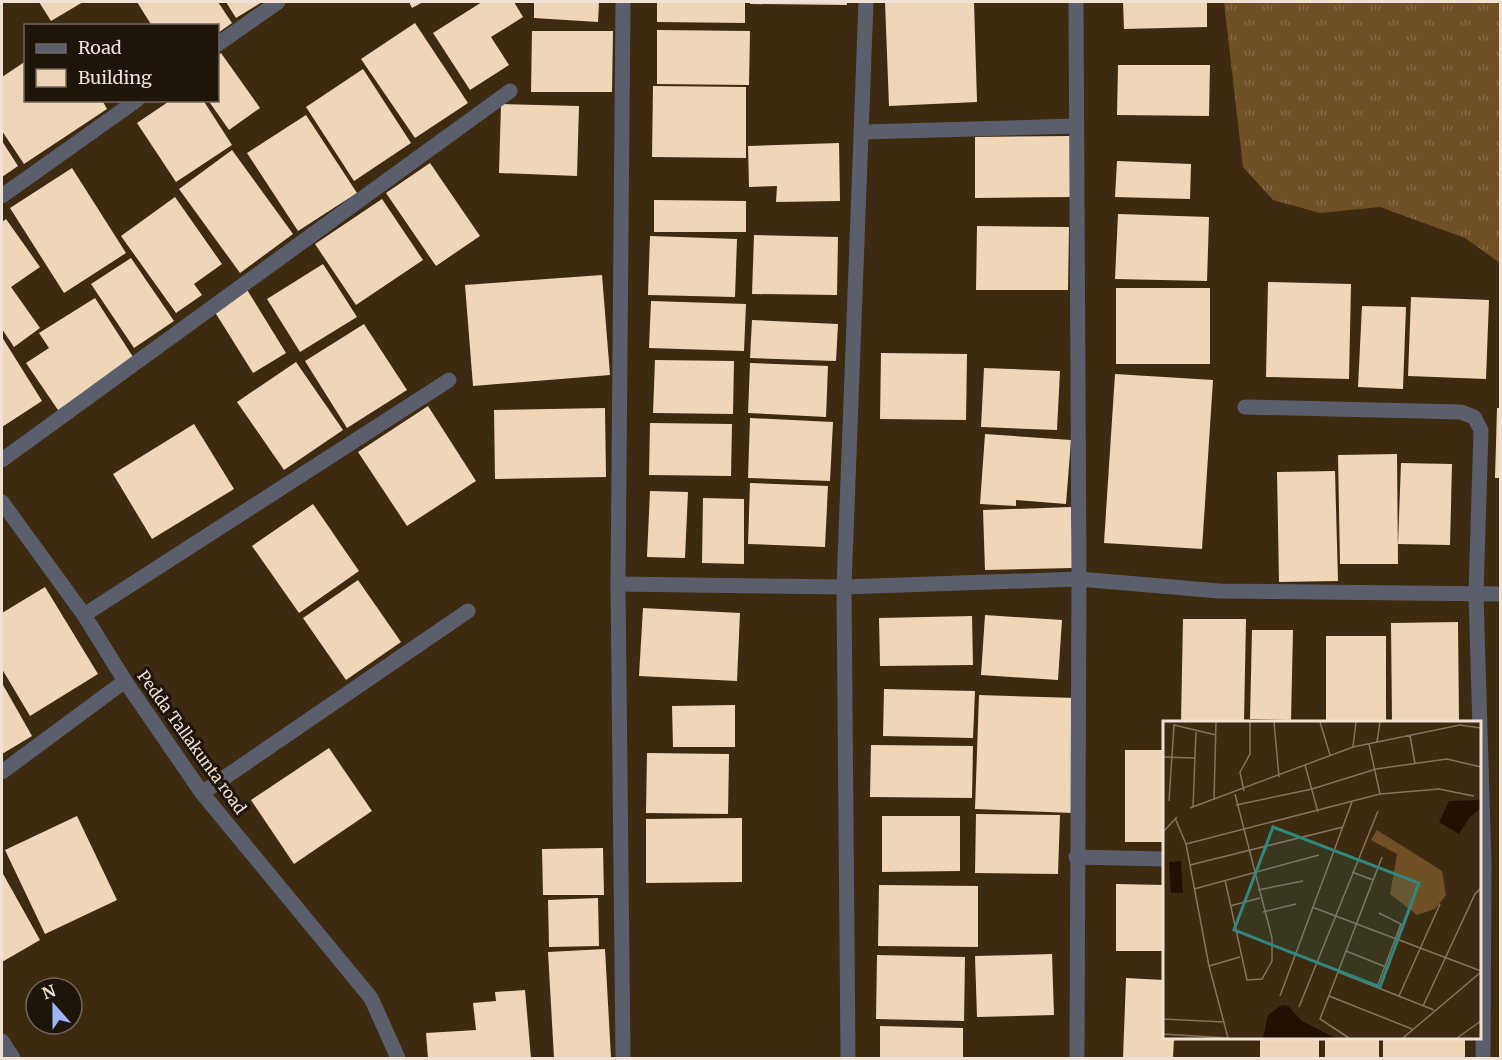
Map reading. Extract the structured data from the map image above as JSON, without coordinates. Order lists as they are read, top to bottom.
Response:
{
  "streets": {
    "street": ["Pedda Tallakunta road"]
  },
  "legend": ["Road", "Building"],
  "north": "top"
}
